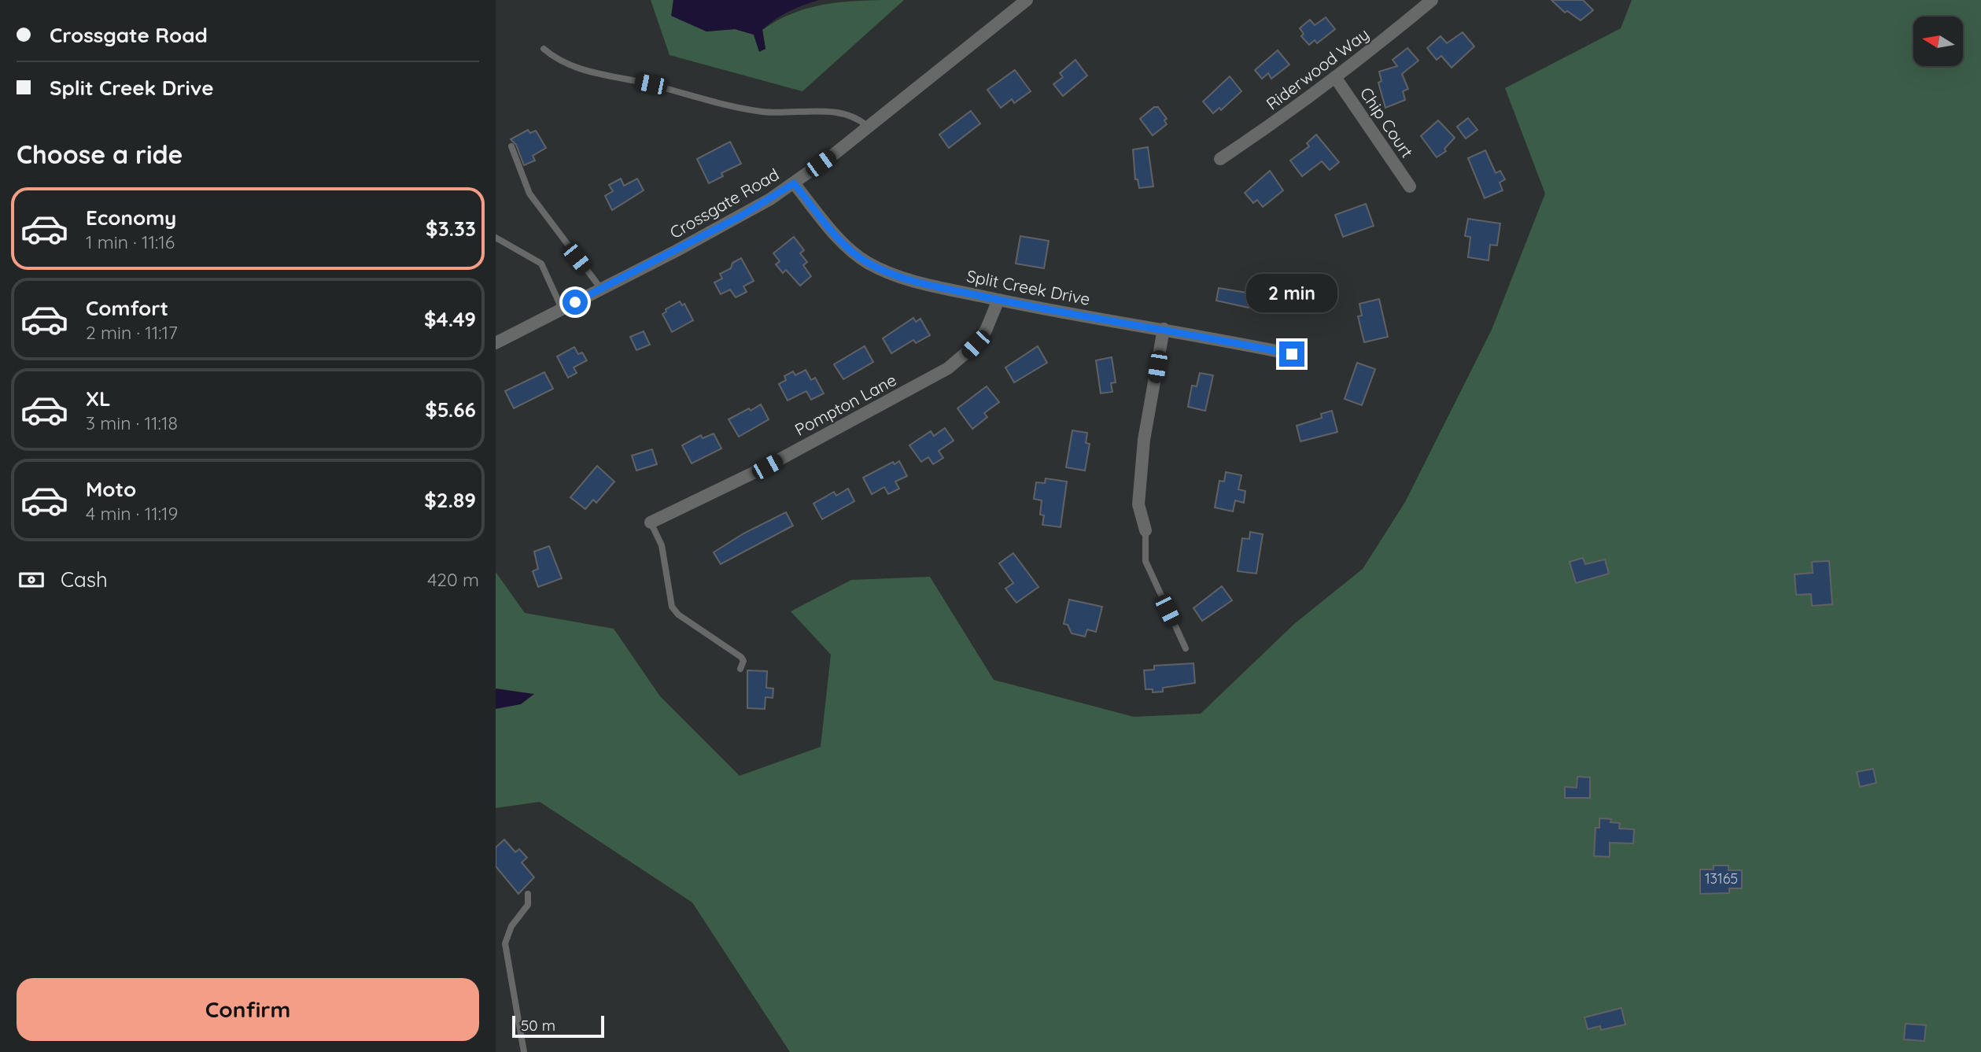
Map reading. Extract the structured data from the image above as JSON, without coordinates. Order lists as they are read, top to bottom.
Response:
{
  "streets": {
    "street": [
      "Riderwood Way",
      "Chip Court",
      "Crossgate Road",
      "Split Creek Drive",
      "Pompton Lane"
    ]
  },
  "crossings": [
    ["Riderwood Way", "Chip Court"],
    ["Crossgate Road", "Split Creek Drive"],
    ["Split Creek Drive", "Pompton Lane"]
  ],
  "house_numbers": ["13165"],
  "scale_bar": "50 m",
  "north": "left",
  "page": {
    "banner": ["Crossgate Road", "Split Creek Drive"],
    "heading": "Choose a ride",
    "list": [
      {
        "name": "Economy",
        "note": "1 min · 11:16",
        "value": "$3.33"
      },
      {
        "name": "Comfort",
        "note": "2 min · 11:17",
        "value": "$4.49"
      },
      {
        "name": "XL",
        "note": "3 min · 11:18",
        "value": "$5.66"
      },
      {
        "name": "Moto",
        "note": "4 min · 11:19",
        "value": "$2.89"
      }
    ],
    "bubble": "2 min",
    "pay": ["Cash", "420 m"],
    "buttons": "Confirm",
    "scale": "50 m"
  }
}
